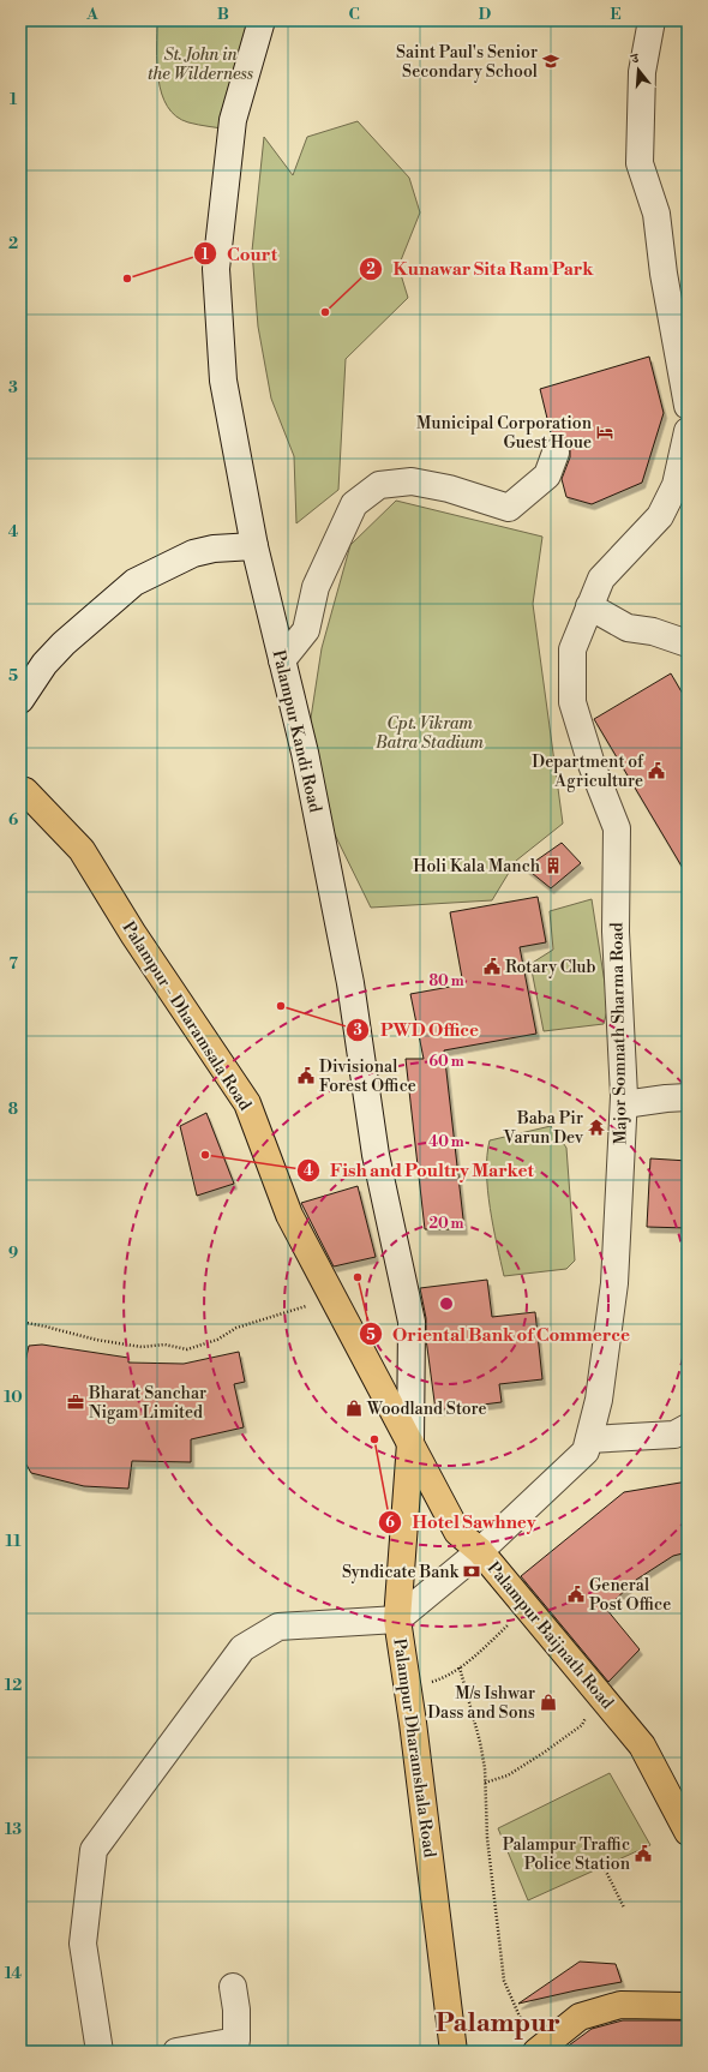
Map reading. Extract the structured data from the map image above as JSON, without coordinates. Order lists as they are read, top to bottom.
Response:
{
  "streets": {
    "main road": ["Palampur - Dharamsala Road", "Palampur Baijnath Road", "Palampur Dharamshala Road"],
    "street": ["Palampur Kandi Road", "Major Somnath Sharma Road"]
  },
  "crossings": [
    ["Palampur Kandi Road", "Palampur - Dharamsala Road"],
    ["Palampur Kandi Road", "Palampur Baijnath Road"],
    ["Palampur Kandi Road", "Palampur Dharamshala Road"],
    ["Palampur - Dharamsala Road", "Palampur Baijnath Road"],
    ["Palampur - Dharamsala Road", "Palampur Dharamshala Road"],
    ["Major Somnath Sharma Road", "Palampur Baijnath Road"],
    ["Major Somnath Sharma Road", "Palampur Dharamshala Road"],
    ["Palampur Baijnath Road", "Palampur Dharamshala Road"]
  ],
  "districts": ["Palampur"],
  "parks": ["St. John in the Wilderness", "Cpt. Vikram Batra Stadium"],
  "places": {
    "school or university": ["Saint Paul's Senior Secondary School"],
    "other": [
      "Court",
      "Kunawar Sita Ram Park",
      "PWD Office",
      "Fish and Poultry Market",
      "Oriental Bank of Commerce",
      "Hotel Sawhney"
    ],
    "hotel": ["Municipal Corporation Guest Houe"],
    "public building": [
      "Department of Agriculture",
      "Rotary Club",
      "Divisional Forest Office",
      "General Post Office",
      "Palampur Traffic Police Station"
    ],
    "building": ["Holi Kala Manch"],
    "temple": ["Baba Pir Varun Dev"],
    "office": ["Bharat Sanchar Nigam Limited"],
    "shop": ["Woodland Store", "M/s Ishwar Dass and Sons"],
    "bank": ["Syndicate Bank"]
  },
  "north": "top",
  "grid": {
    "columns": [
      "A",
      "B",
      "C",
      "D",
      "E"
    ],
    "rows": [
      "1",
      "2",
      "3",
      "4",
      "5",
      "6",
      "7",
      "8",
      "9",
      "10",
      "11",
      "12",
      "13",
      "14"
    ]
  },
  "rings": [
    "80 m",
    "60 m",
    "40 m",
    "20 m"
  ]
}
